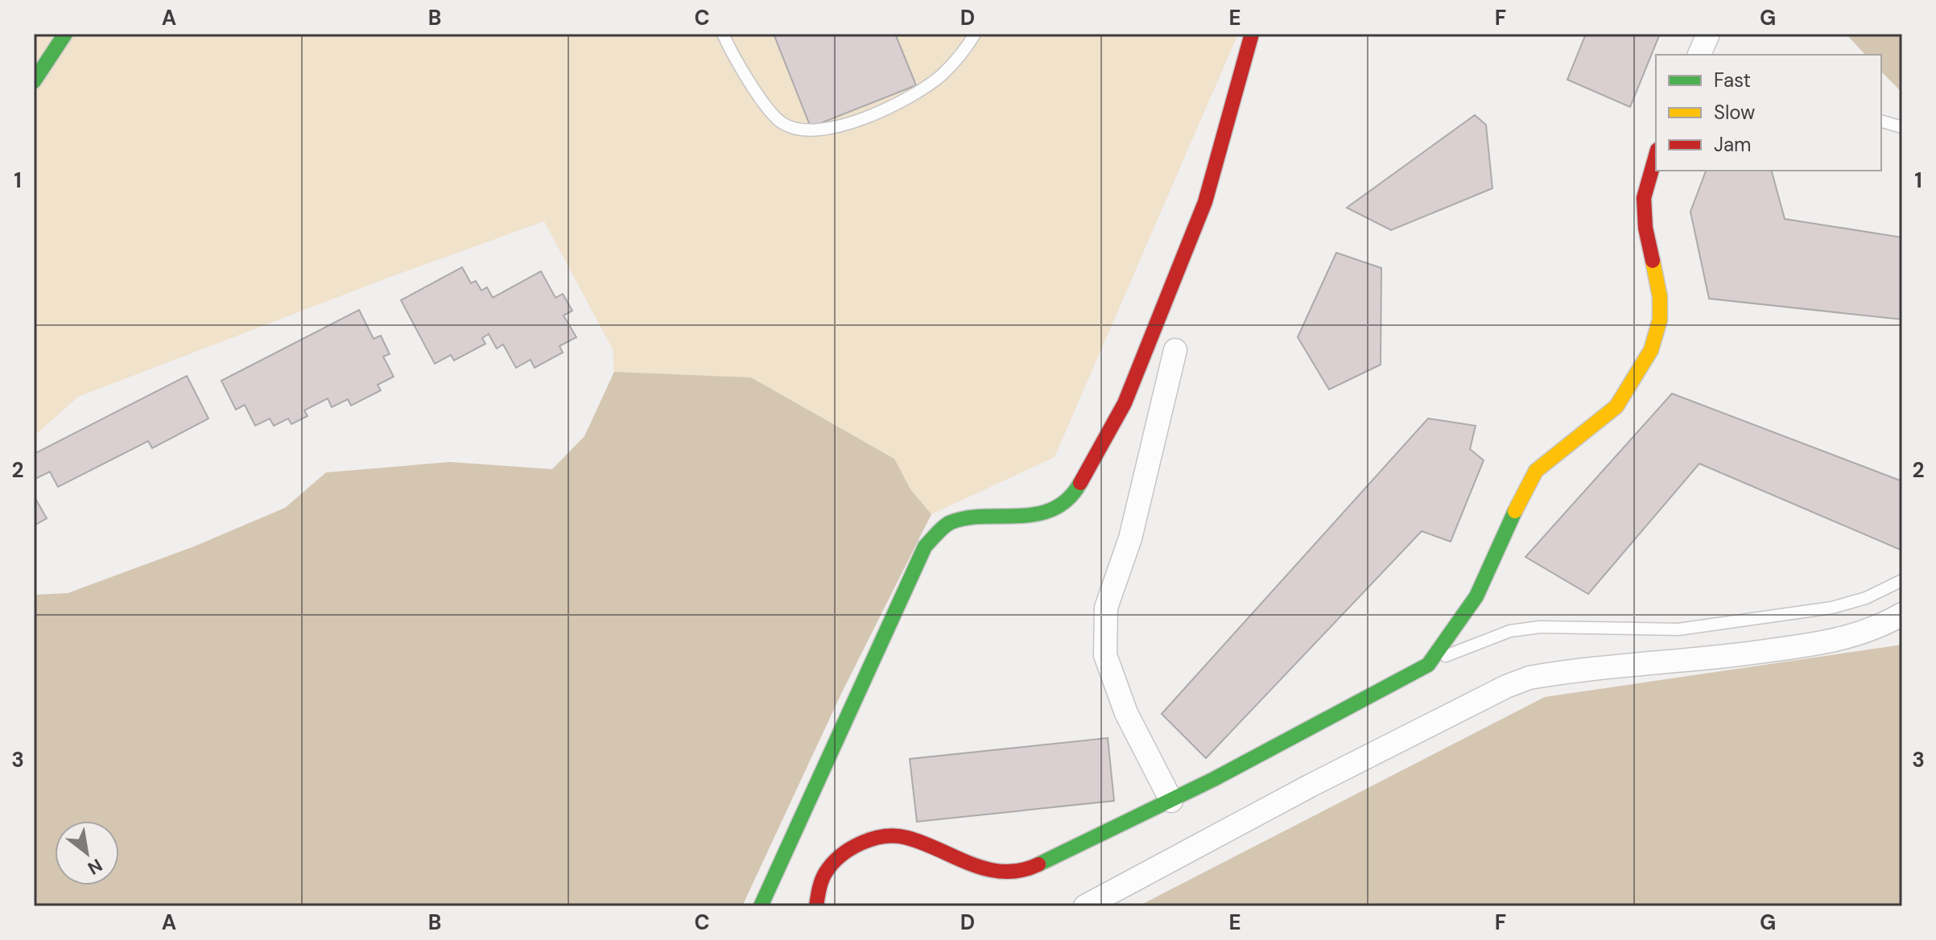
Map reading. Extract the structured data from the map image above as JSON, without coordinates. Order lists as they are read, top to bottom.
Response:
{
  "legend": ["Fast", "Slow", "Jam"],
  "north": "bottom right",
  "grid": {
    "columns": [
      "A",
      "B",
      "C",
      "D",
      "E",
      "F",
      "G"
    ],
    "rows": ["1", "2", "3"]
  }
}
